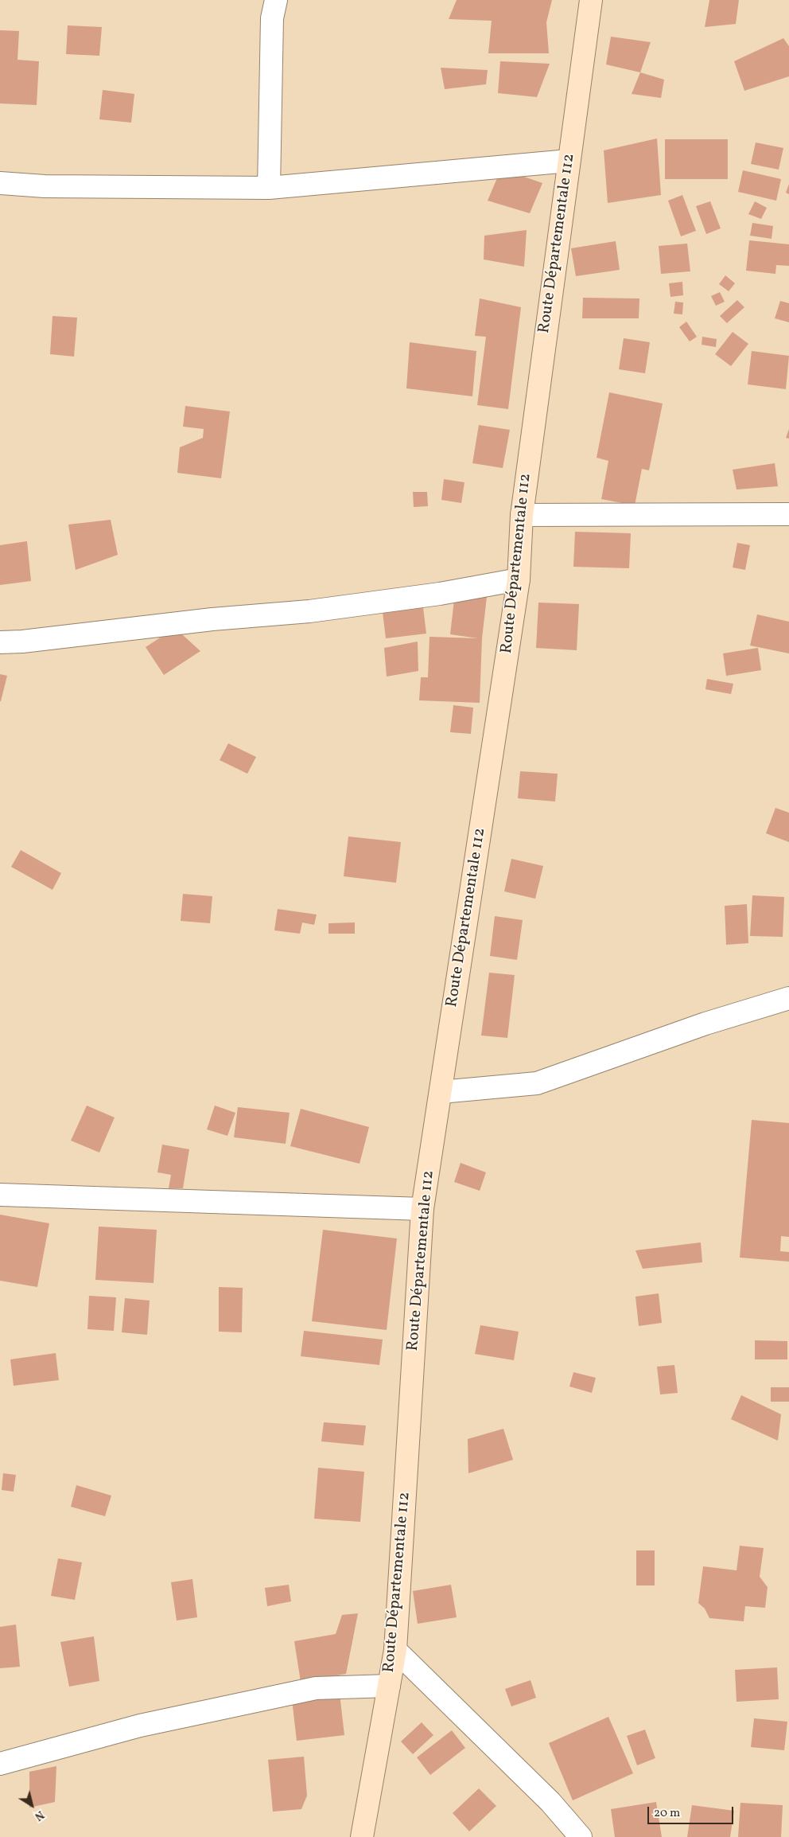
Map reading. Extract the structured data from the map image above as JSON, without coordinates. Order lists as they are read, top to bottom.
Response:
{
  "streets": {
    "main road": ["Route Départementale 112"]
  },
  "scale_bar": "20 m",
  "north": "bottom right"
}
